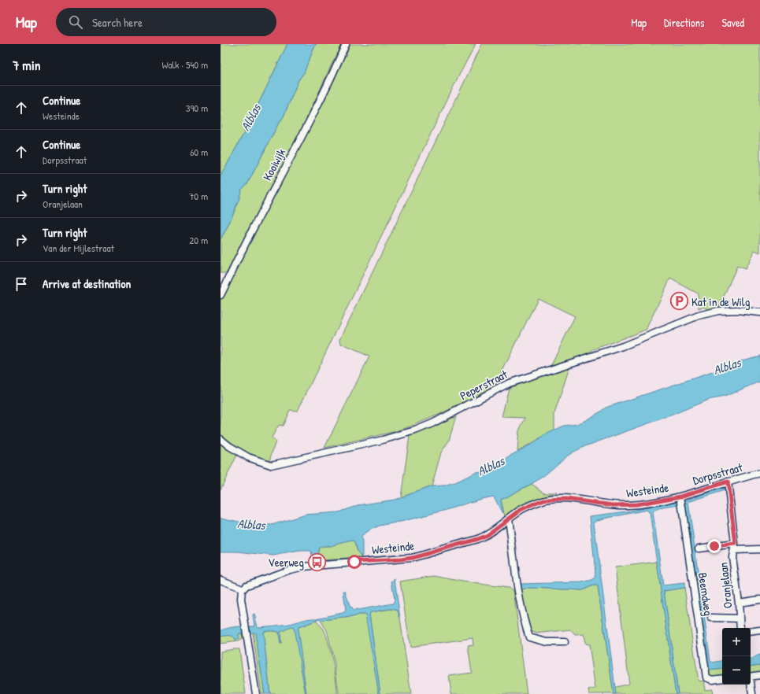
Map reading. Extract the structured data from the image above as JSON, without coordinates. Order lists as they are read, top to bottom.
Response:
{
  "streets": {
    "street": [
      "Kooiwijk",
      "Peperstraat",
      "Dorpsstraat",
      "Westeinde",
      "Oranjelaan",
      "Beemdweg"
    ]
  },
  "crossings": [
    ["Dorpsstraat", "Westeinde"],
    ["Dorpsstraat", "Oranjelaan"],
    ["Dorpsstraat", "Beemdweg"],
    ["Westeinde", "Beemdweg"]
  ],
  "water": ["Alblas"],
  "places": {
    "parking": ["Kat in de Wilg"],
    "bus stop": ["Veerweg"]
  },
  "page": {
    "header": "Map",
    "search": "Search here",
    "nav": ["Map", "Directions", "Saved"],
    "heading": ["7 min", "Walk · 540 m"],
    "list": [
      ["Continue", "Westeinde", "390 m"],
      ["Continue", "Dorpsstraat", "60 m"],
      ["Turn right", "Oranjelaan", "70 m"],
      ["Turn right", "Van der Mijlestraat", "20 m"],
      "Arrive at destination"
    ],
    "map_buttons": ["+", "−"]
  }
}
